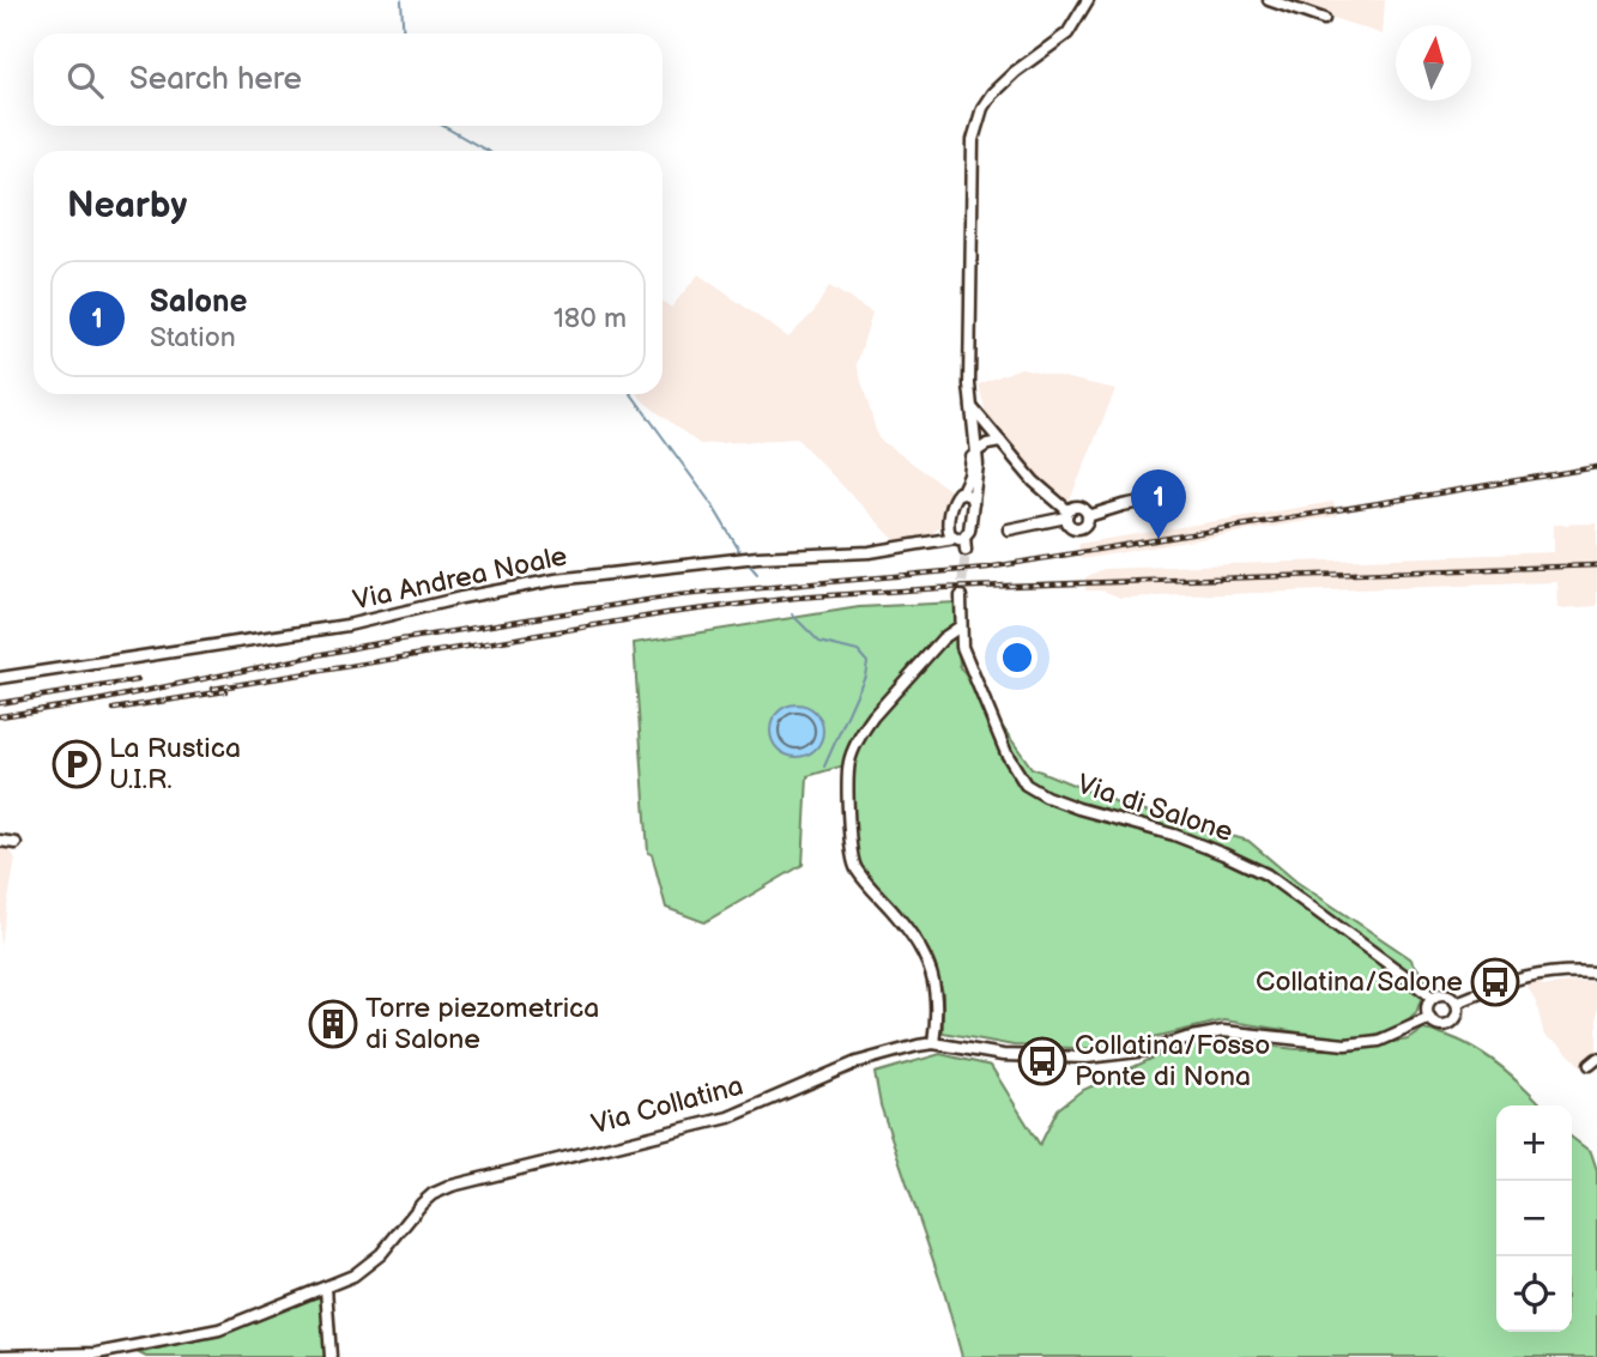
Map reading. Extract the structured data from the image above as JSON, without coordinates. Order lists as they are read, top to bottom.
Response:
{
  "streets": {
    "street": ["Via Andrea Noale", "Via di Salone", "Via Collatina"]
  },
  "crossings": [
    ["Via di Salone", "Via Collatina"]
  ],
  "places": {
    "parking": ["La Rustica U.I.R."],
    "bus stop": ["Collatina/Salone", "Collatina/Fosso Ponte di Nona"],
    "building": ["Torre piezometrica di Salone"]
  },
  "north": "top",
  "page": {
    "search": "Search here",
    "heading": "Nearby",
    "list": [
      {
        "mark": "1",
        "name": "Salone",
        "note": "Station",
        "value": "180 m"
      }
    ],
    "pins": "1",
    "map_buttons": ["+", "−"]
  }
}
